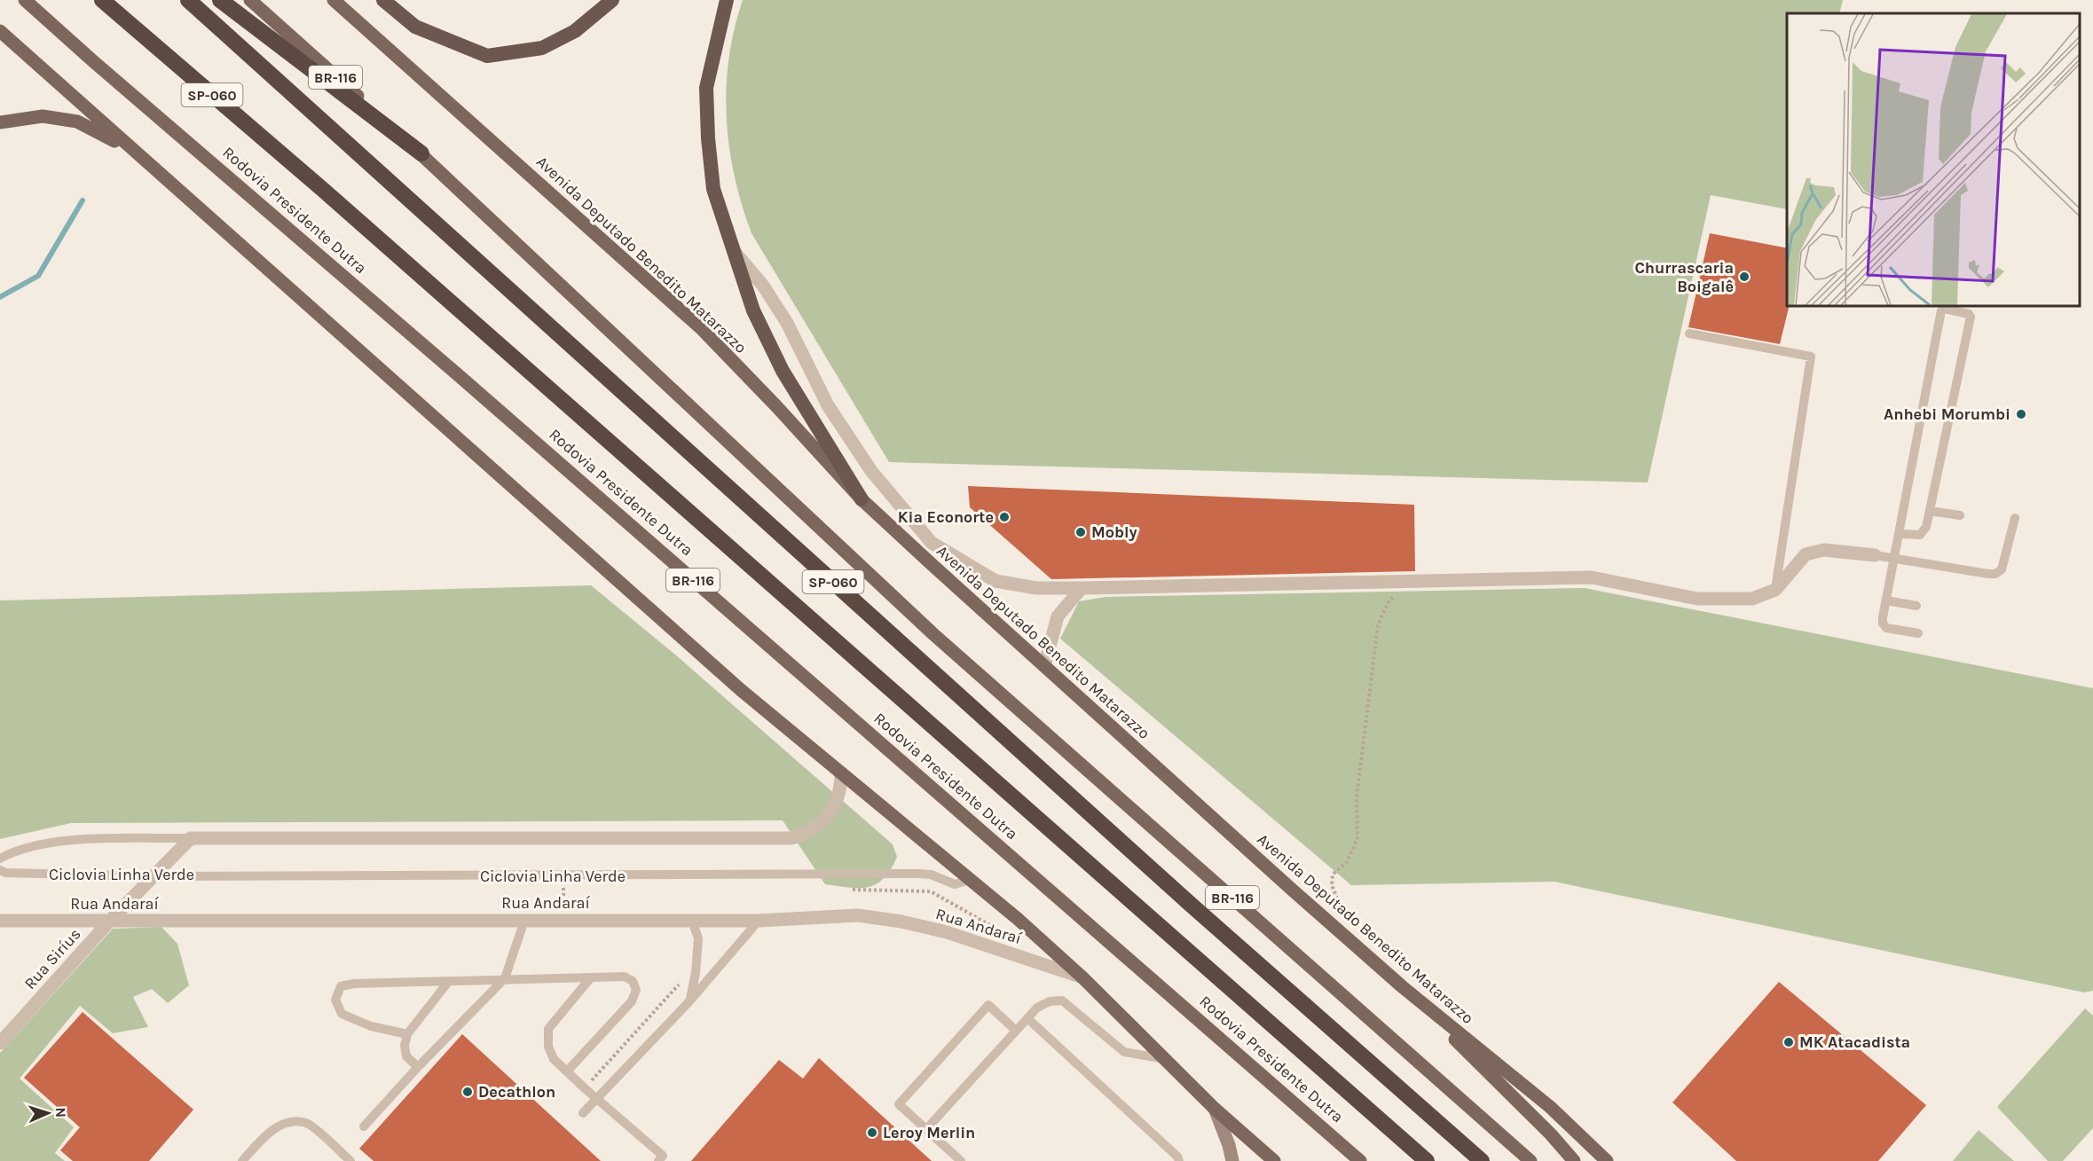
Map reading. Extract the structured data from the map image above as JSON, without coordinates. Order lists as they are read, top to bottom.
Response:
{
  "streets": {
    "highway": ["SP-060", "Rodovia Presidente Dutra"],
    "main road": ["BR-116", "Avenida Deputado Benedito Matarazzo"],
    "street": ["Rua Andaraí", "Rua Siríus"],
    "path": ["Ciclovia Linha Verde"]
  },
  "crossings": [
    ["Rua Andaraí", "Rua Siríus"]
  ],
  "places": [
    "Churrascaria Boigalê",
    "Anhebi Morumbi",
    "Kia Econorte",
    "Mobly",
    "MK Atacadista",
    "Decathlon",
    "Leroy Merlin"
  ],
  "north": "right"
}
